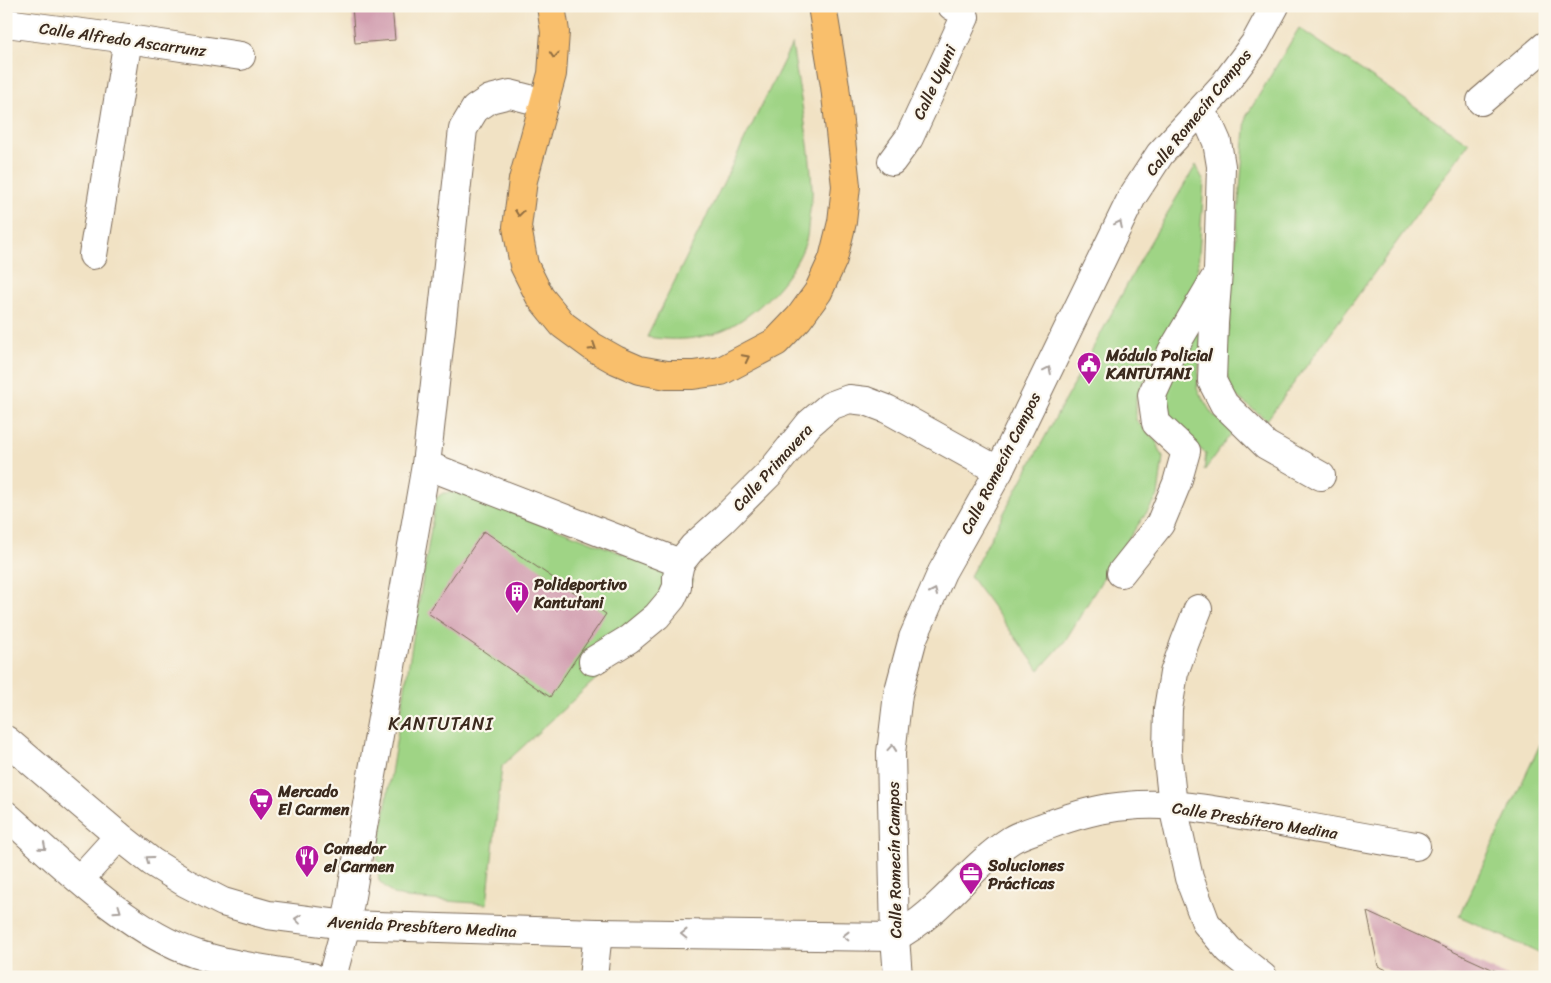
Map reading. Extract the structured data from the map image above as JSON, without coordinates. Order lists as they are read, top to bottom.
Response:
{
  "streets": {
    "street": [
      "Calle Alfredo Ascarrunz",
      "Calle Uyuni",
      "Calle Romecín Campos",
      "Calle Primavera",
      "Calle Presbítero Medina",
      "Avenida Presbítero Medina"
    ]
  },
  "crossings": [
    ["Calle Romecín Campos", "Calle Primavera"],
    ["Calle Romecín Campos", "Calle Presbítero Medina"],
    ["Calle Romecín Campos", "Avenida Presbítero Medina"],
    ["Calle Presbítero Medina", "Avenida Presbítero Medina"]
  ],
  "districts": ["KANTUTANI"],
  "places": {
    "public building": ["Módulo Policial KANTUTANI"],
    "building": ["Polideportivo Kantutani"],
    "supermarket": ["Mercado El Carmen"],
    "restaurant": ["Comedor el Carmen"],
    "office": ["Soluciones Prácticas"]
  }
}
